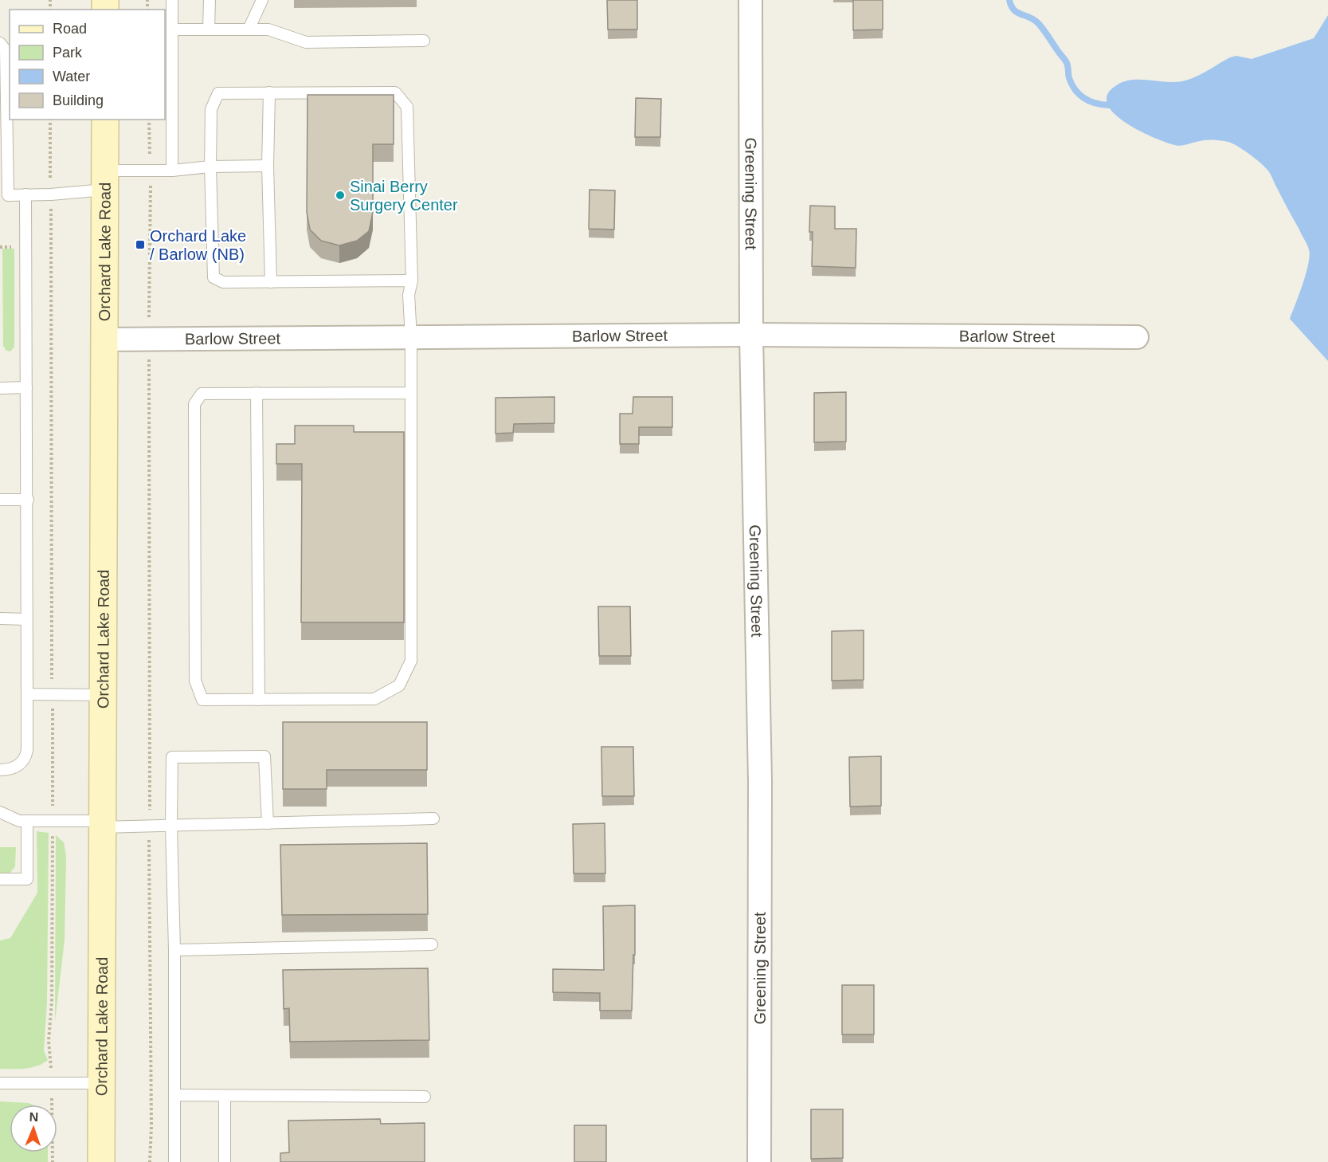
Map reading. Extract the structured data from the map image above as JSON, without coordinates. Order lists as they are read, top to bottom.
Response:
{
  "streets": {
    "main road": ["Orchard Lake Road"],
    "street": ["Greening Street", "Barlow Street"]
  },
  "crossings": [
    ["Greening Street", "Barlow Street"],
    ["Orchard Lake Road", "Barlow Street"]
  ],
  "places": {
    "other": ["Sinai Berry Surgery Center"],
    "transit": ["Orchard Lake / Barlow (NB)"]
  },
  "legend": [
    "Road",
    "Park",
    "Water",
    "Building"
  ],
  "north": "top"
}
